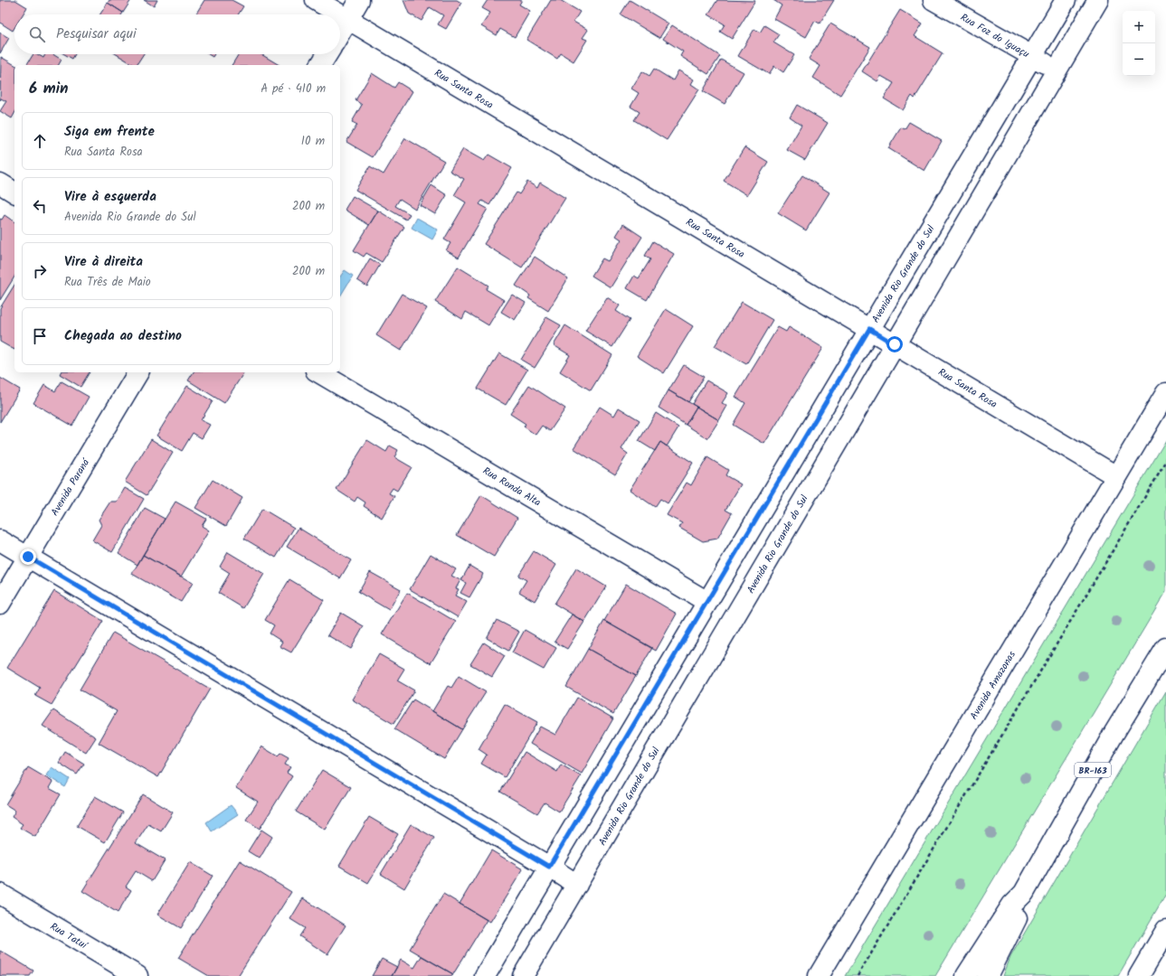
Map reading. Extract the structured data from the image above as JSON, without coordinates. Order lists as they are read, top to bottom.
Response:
{
  "streets": {
    "main road": [
      "Rua Foz do Iguaçu",
      "Rua Santa Rosa",
      "Avenida Rio Grande do Sul",
      "Rua Ronda Alta",
      "Avenida Paraná",
      "Avenida Amazonas",
      "BR-163",
      "Rua Tatuí"
    ]
  },
  "crossings": [
    ["Rua Foz do Iguaçu", "Avenida Rio Grande do Sul"],
    ["Rua Santa Rosa", "Avenida Rio Grande do Sul"],
    ["Rua Santa Rosa", "Avenida Amazonas"],
    ["Avenida Rio Grande do Sul", "Rua Ronda Alta"]
  ],
  "page": {
    "map_buttons": ["+", "−"],
    "search": "Pesquisar aqui",
    "heading": ["6 min", "A pé · 410 m"],
    "list": [
      ["Siga em frente", "Rua Santa Rosa", "10 m"],
      ["Vire à esquerda", "Avenida Rio Grande do Sul", "200 m"],
      ["Vire à direita", "Rua Três de Maio", "200 m"],
      "Chegada ao destino"
    ]
  }
}
